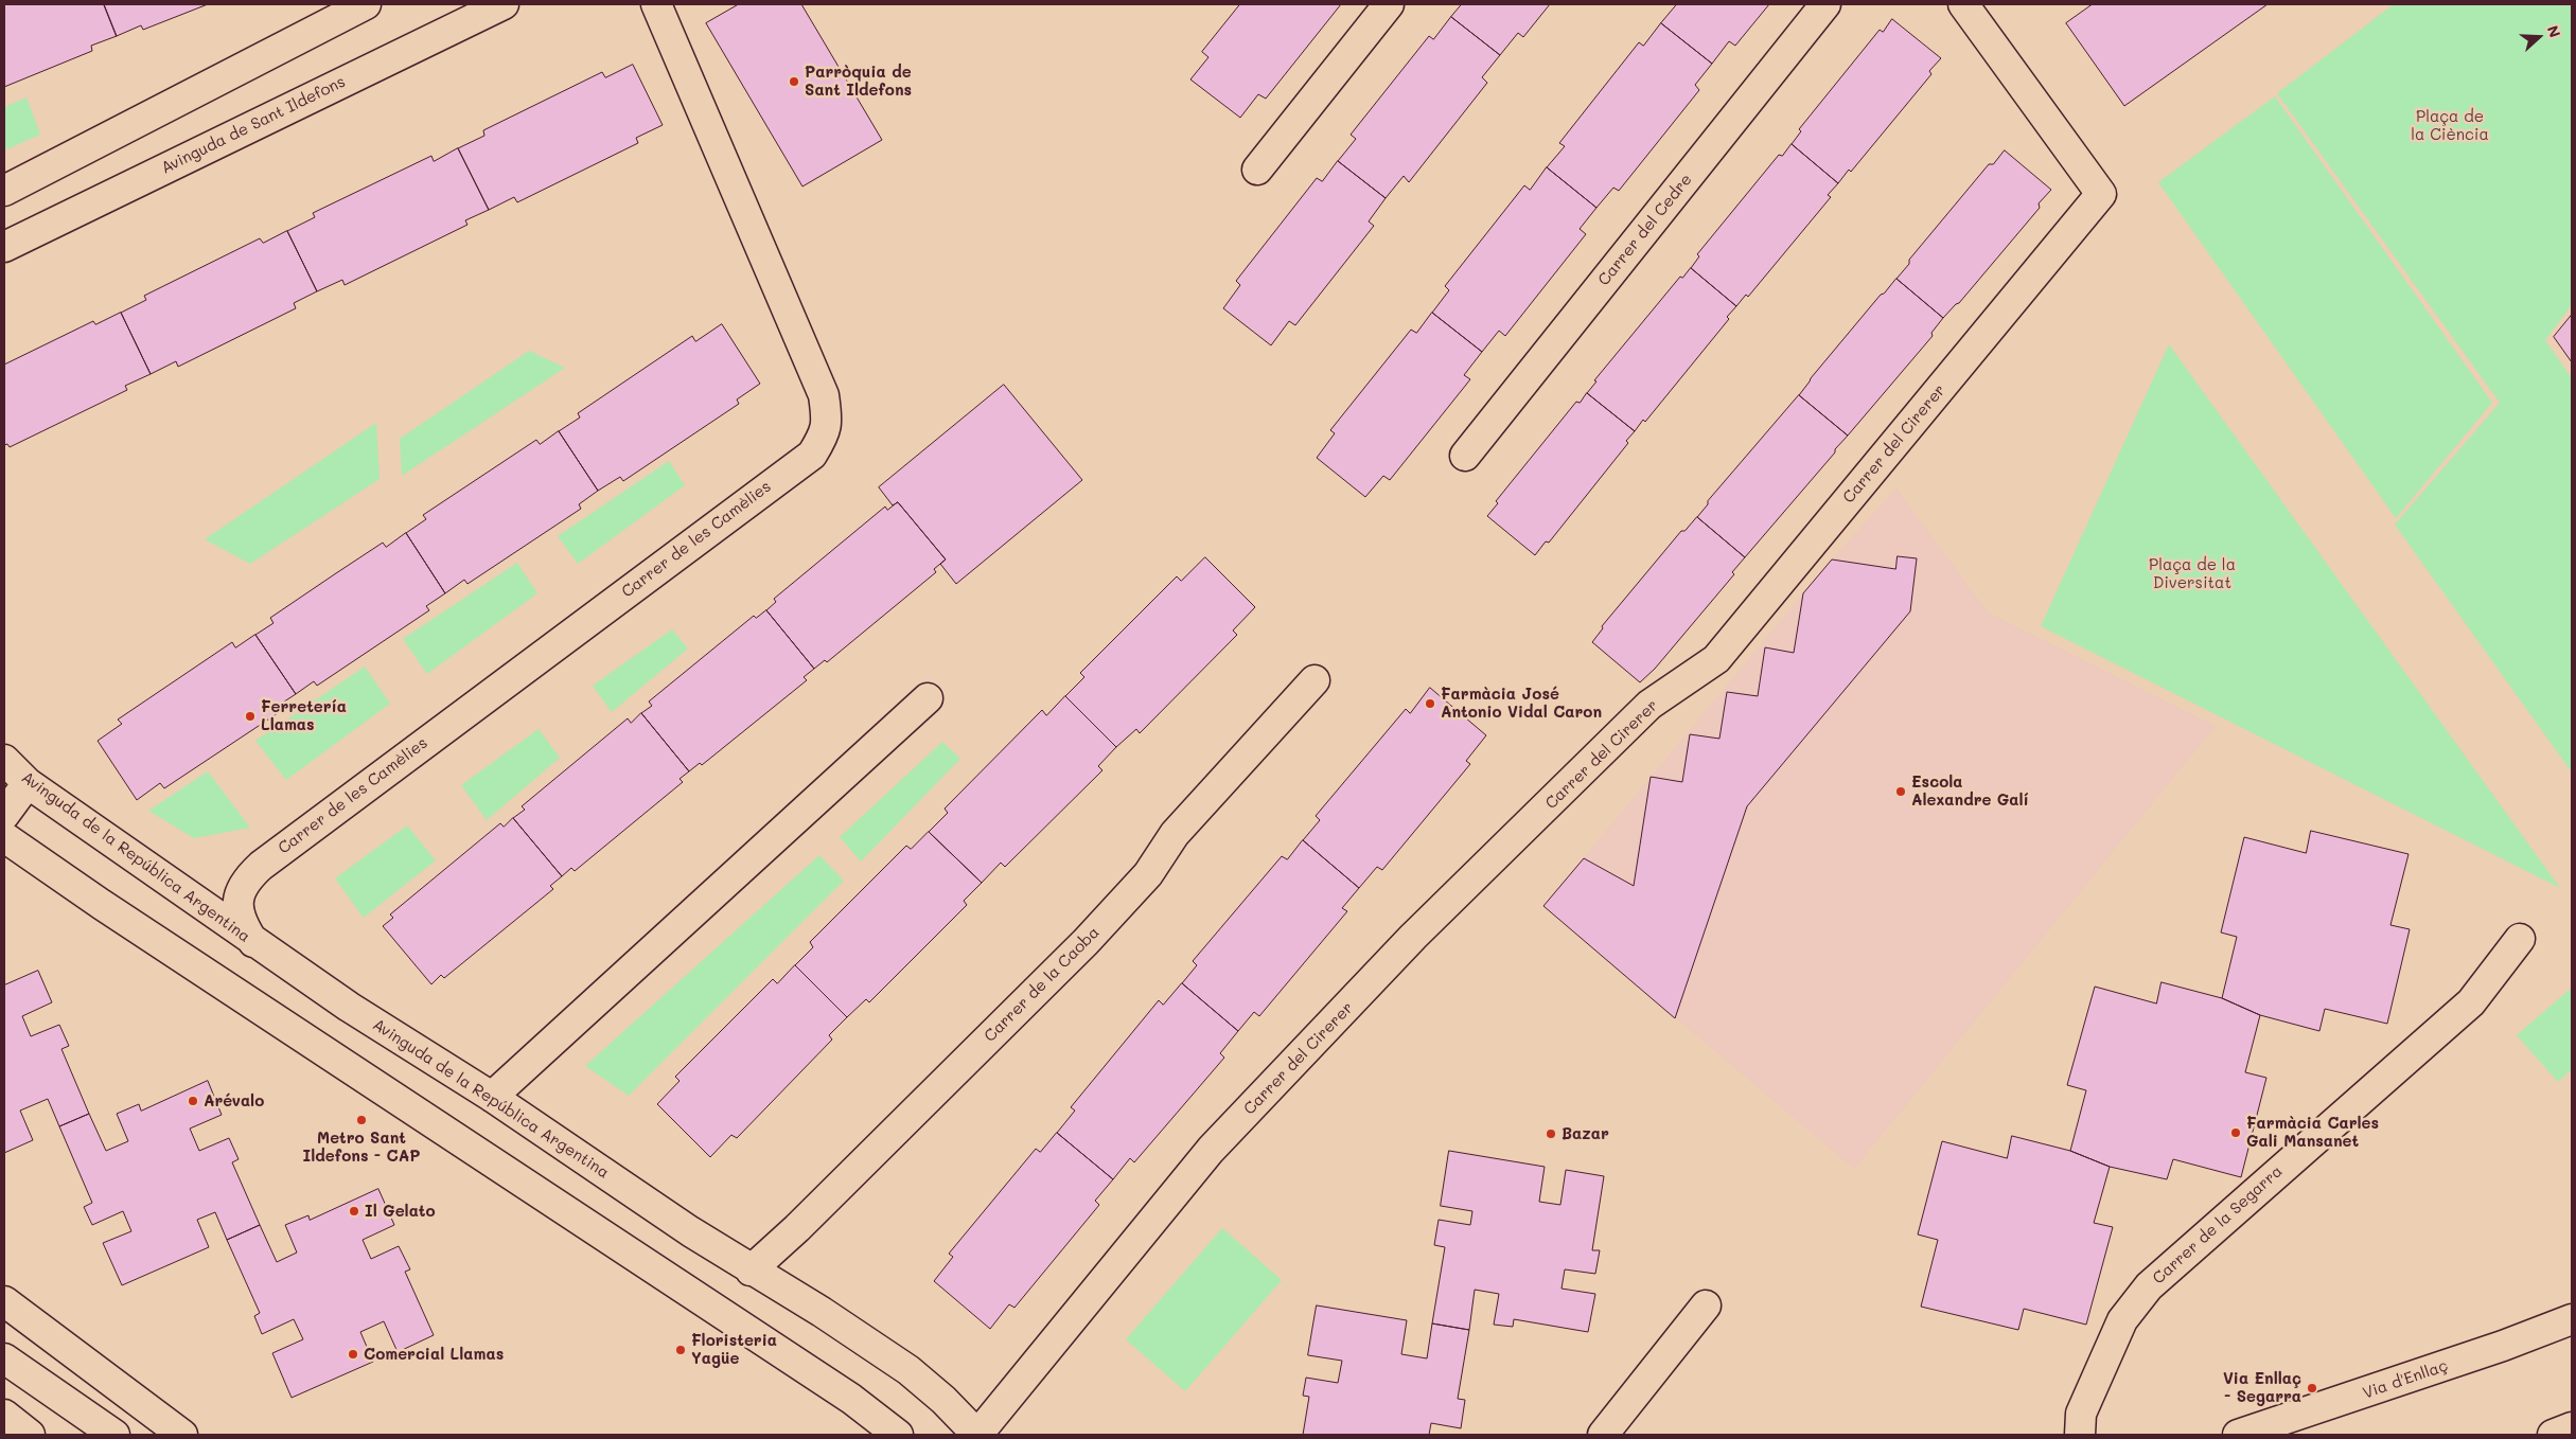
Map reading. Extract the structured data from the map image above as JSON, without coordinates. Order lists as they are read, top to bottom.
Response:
{
  "streets": {
    "street": [
      "Avinguda de Sant Ildefons",
      "Carrer del Cedre",
      "Carrer del Cirerer",
      "Carrer de les Camèlies",
      "Avinguda de la República Argentina",
      "Carrer de la Caoba",
      "Carrer de la Segarra",
      "Via d'Enllaç"
    ]
  },
  "crossings": [
    ["Carrer del Cirerer", "Avinguda de la República Argentina"],
    ["Carrer de les Camèlies", "Avinguda de la República Argentina"],
    ["Avinguda de la República Argentina", "Carrer de la Caoba"]
  ],
  "parks": ["Plaça de la Ciència", "Plaça de la Diversitat"],
  "places": [
    "Parròquia de Sant Ildefons",
    "Farmàcia José Antonio Vidal Caron",
    "Ferretería Llamas",
    "Escola Alexandre Galí",
    "Arévalo",
    "Metro Sant Ildefons - CAP",
    "Farmàcia Carles Gali Mansanet",
    "Bazar",
    "Il Gelato",
    "Floristeria Yagüe",
    "Comercial Llamas",
    "Via Enllaç - Segarra"
  ],
  "north": "right"
}
